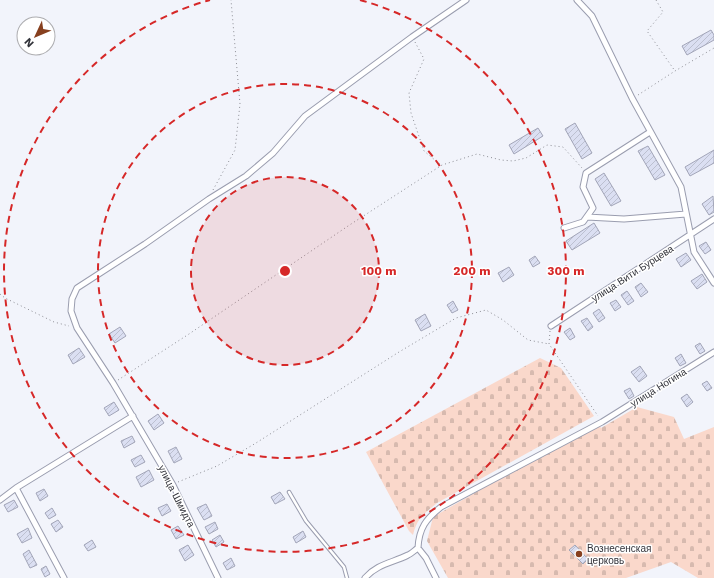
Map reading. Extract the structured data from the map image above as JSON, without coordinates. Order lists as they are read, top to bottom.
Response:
{
  "streets": {
    "street": ["улица Вити Бурцева", "улица Ногина", "улица Шмидта"]
  },
  "places": ["Вознесенская церковь"],
  "north": "bottom left",
  "rings": ["100 m", "200 m", "300 m"]
}
